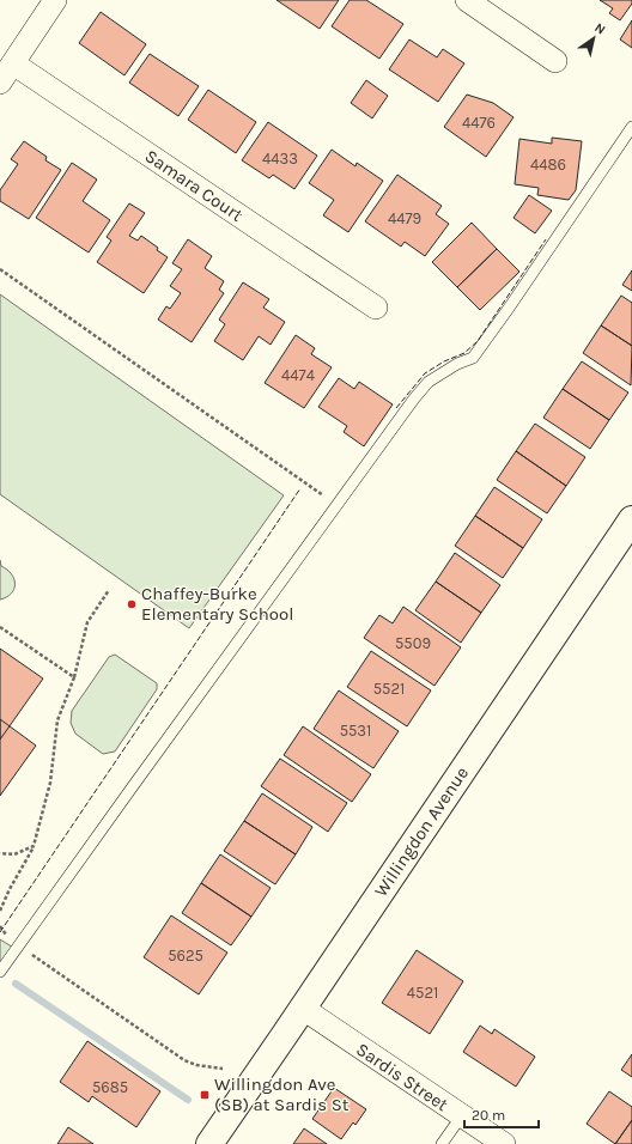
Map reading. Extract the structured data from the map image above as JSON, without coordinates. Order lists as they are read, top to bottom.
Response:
{
  "streets": {
    "main road": ["Willingdon Avenue"],
    "street": ["Samara Court", "Sardis Street"]
  },
  "crossings": [
    ["Willingdon Avenue", "Sardis Street"]
  ],
  "places": {
    "other": ["Chaffey-Burke Elementary School"],
    "transit": ["Willingdon Ave (SB) at Sardis St"]
  },
  "house_numbers": [
    "4476",
    "4433",
    "4486",
    "4479",
    "4474",
    "5509",
    "5521",
    "5531",
    "5625",
    "4521",
    "5685"
  ],
  "scale_bar": "20 m",
  "north": "top right"
}
